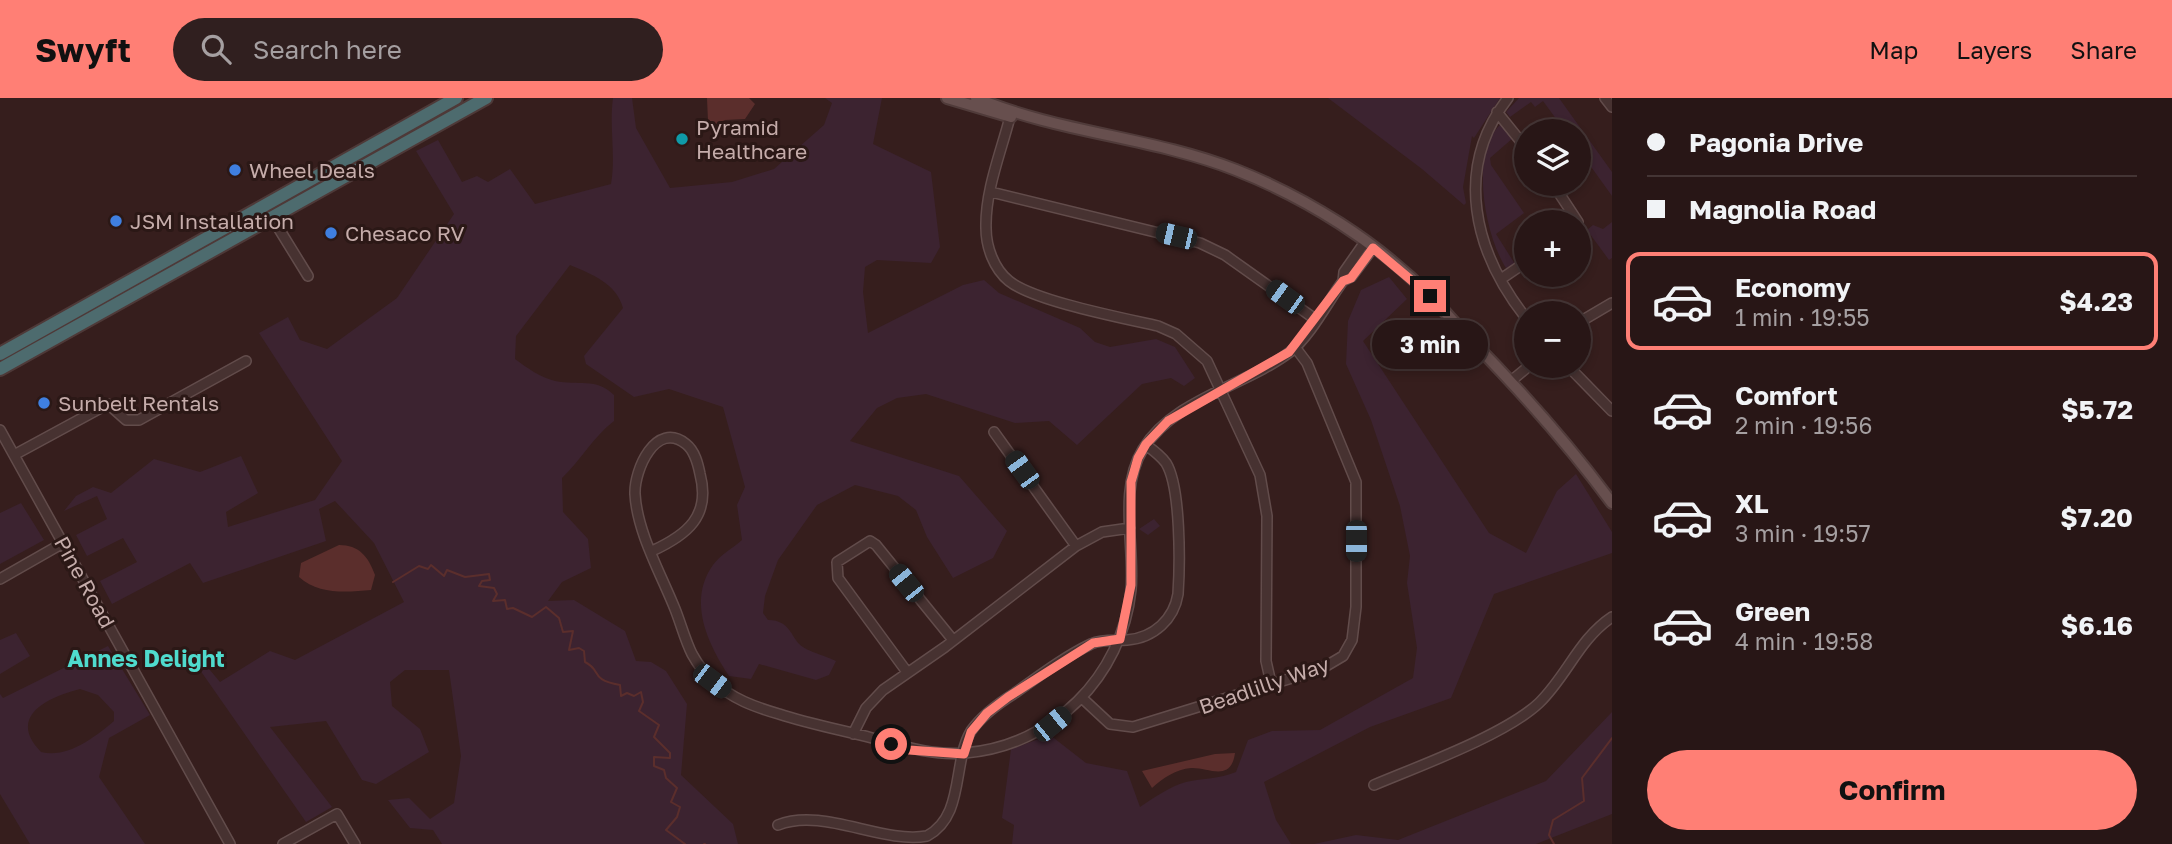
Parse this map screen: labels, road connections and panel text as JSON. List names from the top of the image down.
{
  "streets": {
    "street": ["Pine Road", "Beadlilly Way"]
  },
  "districts": ["Annes Delight"],
  "places": [
    "Pyramid Healthcare",
    "Wheel Deals",
    "JSM Installation",
    "Chesaco RV",
    "Sunbelt Rentals"
  ],
  "page": {
    "header": "Swyft",
    "search": "Search here",
    "nav": ["Map", "Layers", "Share"],
    "banner": ["Pagonia Drive", "Magnolia Road"],
    "map_buttons": ["+", "−"],
    "list": [
      {
        "name": "Economy",
        "note": "1 min · 19:55",
        "value": "$4.23"
      },
      {
        "name": "Comfort",
        "note": "2 min · 19:56",
        "value": "$5.72"
      },
      {
        "name": "XL",
        "note": "3 min · 19:57",
        "value": "$7.20"
      },
      {
        "name": "Green",
        "note": "4 min · 19:58",
        "value": "$6.16"
      }
    ],
    "bubble": "3 min",
    "buttons": "Confirm"
  }
}
